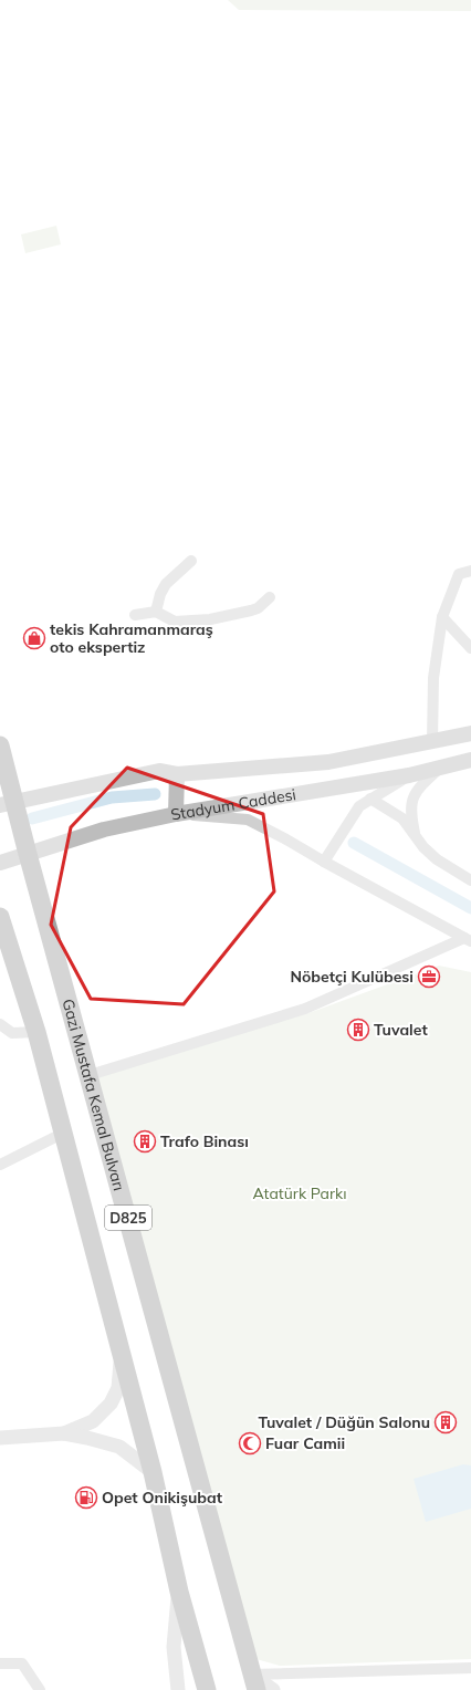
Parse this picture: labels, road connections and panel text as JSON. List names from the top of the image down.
{
  "streets": {
    "highway": ["Gazi Mustafa Kemal Bulvarı", "D825"],
    "main road": ["Stadyum Caddesi"]
  },
  "crossings": [
    ["Stadyum Caddesi", "Gazi Mustafa Kemal Bulvarı"]
  ],
  "parks": ["Atatürk Parkı"],
  "places": {
    "shop": ["tekis Kahramanmaraş oto ekspertiz"],
    "office": ["Nöbetçi Kulübesi"],
    "building": ["Tuvalet", "Trafo Binası", "Tuvalet / Düğün Salonu"],
    "mosque": ["Fuar Camii"],
    "fuel station": ["Opet Onikişubat"]
  }
}
